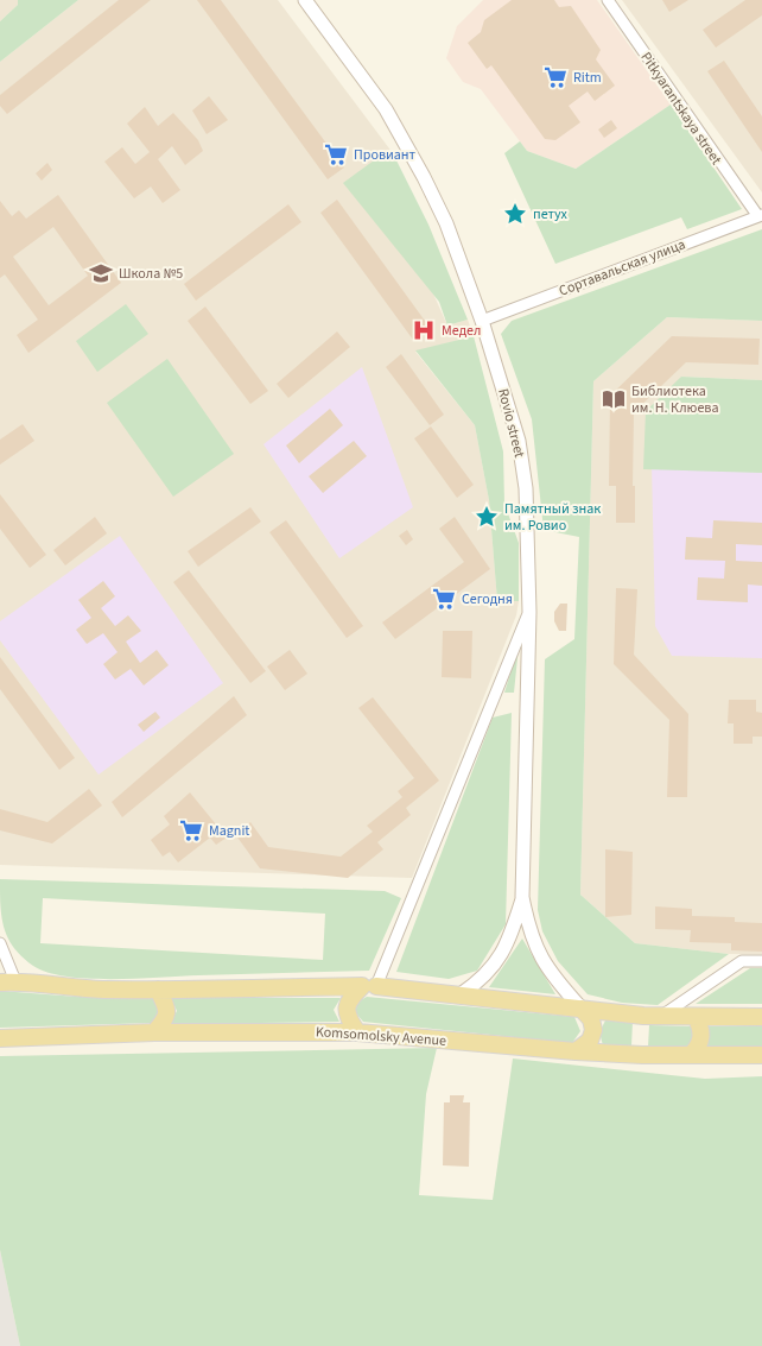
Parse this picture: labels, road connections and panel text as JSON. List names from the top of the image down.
{
  "streets": {
    "main road": ["Rovio street", "Komsomolsky Avenue"],
    "street": ["Pitkyarantskaya street", "Сортавальская улица"]
  },
  "crossings": [
    ["Pitkyarantskaya street", "Сортавальская улица"],
    ["Сортавальская улица", "Rovio street"]
  ],
  "places": {
    "supermarket": [
      "Ritm",
      "Провиант",
      "Сегодня",
      "Magnit"
    ],
    "place": ["петух", "Памятный знак им. Ровио"],
    "school or university": ["Школа №5"],
    "hospital": ["Медел"],
    "library": ["Библиотека им. Н. Клюева"]
  }
}
